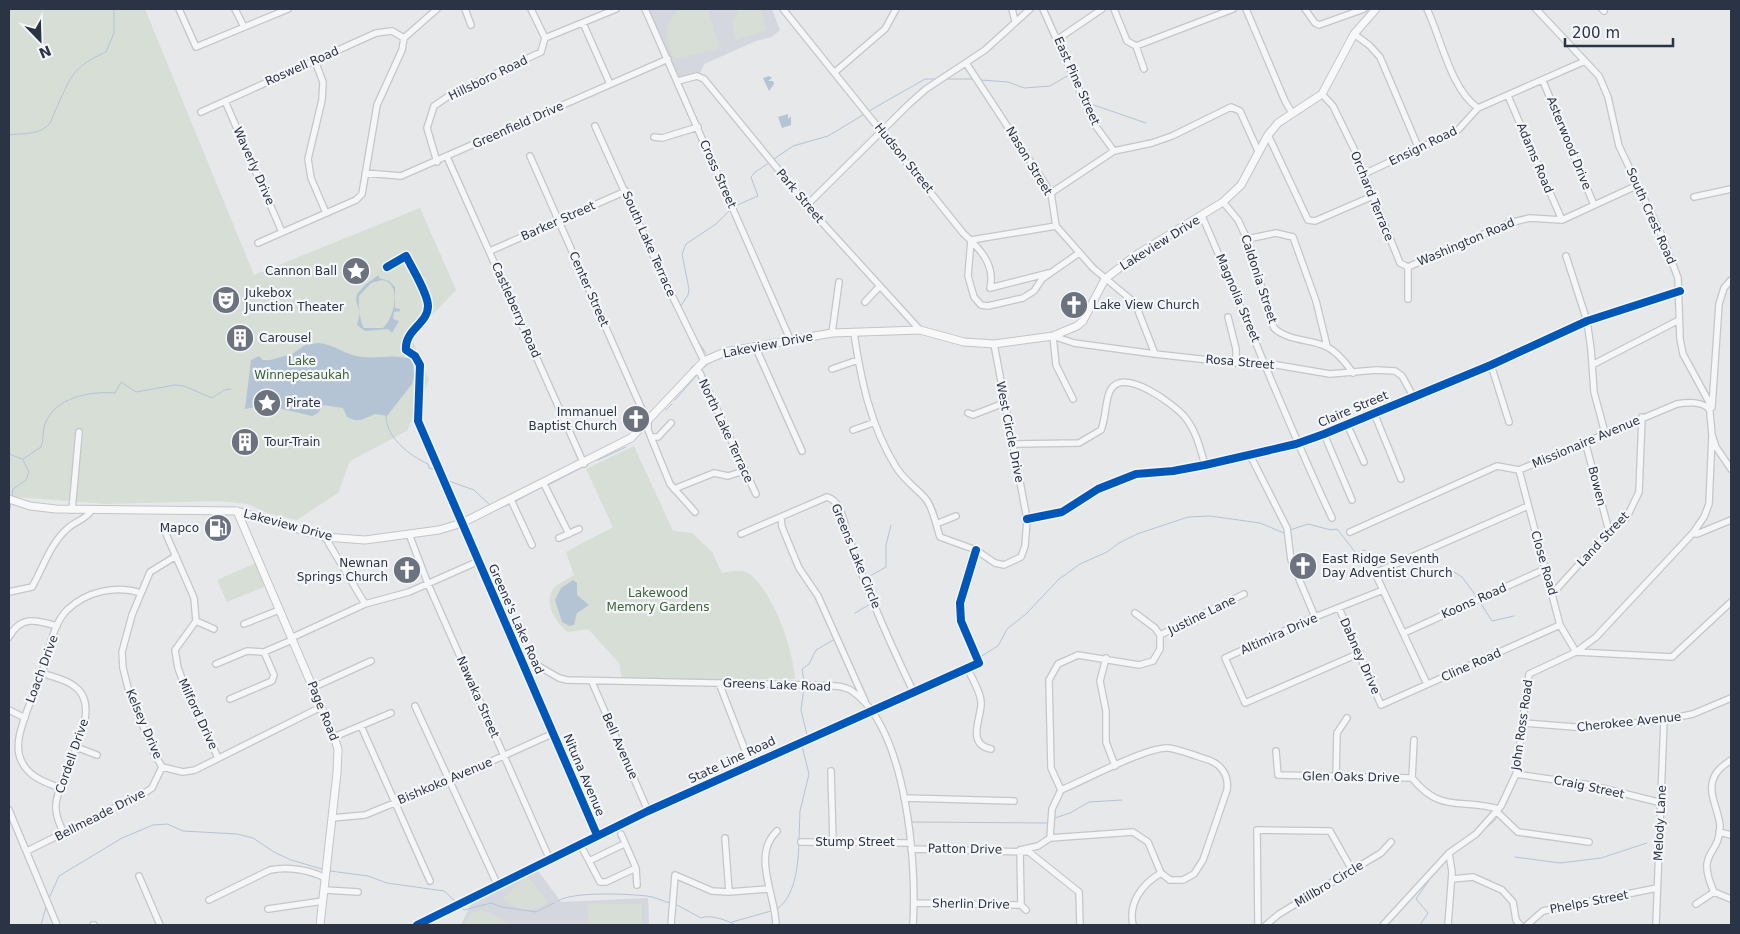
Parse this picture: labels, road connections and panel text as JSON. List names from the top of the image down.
{
  "streets": {
    "main road": ["Lakeview Drive", "Page Road"],
    "street": [
      "Roswell Road",
      "Hillsboro Road",
      "East Pine Street",
      "Greenfield Drive",
      "Asterwood Drive",
      "Ensign Road",
      "Hudson Street",
      "Adams Road",
      "Nason Street",
      "Waverly Drive",
      "Cross Street",
      "Park Street",
      "Orchard Terrace",
      "South Crest Road",
      "Barker Street",
      "Washington Road",
      "South Lake Terrace",
      "Caldonia Street",
      "Center Street",
      "Magnolia Street",
      "Castleberry Road",
      "Rosa Street",
      "Claire Street",
      "North Lake Terrace",
      "West Circle Drive",
      "Missionaire Avenue",
      "Bowen",
      "Land Street",
      "Greens Lake Circle",
      "Close Road",
      "Koons Road",
      "Justine Lane",
      "Greene's Lake Road",
      "Altimira Drive",
      "Dabney Drive",
      "Cline Road",
      "Loach Drive",
      "Greens Lake Road",
      "Nawaka Street",
      "Milford Drive",
      "Cherokee Avenue",
      "Kelsey Drive",
      "John Ross Road",
      "Bell Avenue",
      "Cordell Drive",
      "State Line Road",
      "Nituna Avenue",
      "Glen Oaks Drive",
      "Bishkoko Avenue",
      "Craig Street",
      "Bellmeade Drive",
      "Melody Lane",
      "Stump Street",
      "Patton Drive",
      "Millbro Circle",
      "Phelps Street",
      "Sherlin Drive"
    ]
  },
  "crossings": [
    ["Roswell Road", "Waverly Drive"],
    ["Hillsboro Road", "Greenfield Drive"],
    ["Greenfield Drive", "Cross Street"],
    ["Greenfield Drive", "Castleberry Road"],
    ["Asterwood Drive", "Ensign Road"],
    ["Asterwood Drive", "Washington Road"],
    ["Ensign Road", "Adams Road"],
    ["Ensign Road", "Orchard Terrace"],
    ["Ensign Road", "South Crest Road"],
    ["Adams Road", "Washington Road"],
    ["Cross Street", "Park Street"],
    ["Cross Street", "Lakeview Drive"],
    ["Park Street", "Lakeview Drive"],
    ["Orchard Terrace", "Washington Road"],
    ["Orchard Terrace", "Lakeview Drive"],
    ["South Crest Road", "Washington Road"],
    ["South Crest Road", "Claire Street"],
    ["South Crest Road", "Missionaire Avenue"],
    ["South Crest Road", "John Ross Road"],
    ["Barker Street", "South Lake Terrace"],
    ["Barker Street", "Center Street"],
    ["Barker Street", "Castleberry Road"],
    ["Lakeview Drive", "South Lake Terrace"],
    ["Lakeview Drive", "Caldonia Street"],
    ["Lakeview Drive", "Center Street"],
    ["Lakeview Drive", "Magnolia Street"],
    ["Lakeview Drive", "Castleberry Road"],
    ["Lakeview Drive", "Rosa Street"],
    ["Lakeview Drive", "North Lake Terrace"],
    ["Lakeview Drive", "West Circle Drive"],
    ["Lakeview Drive", "Greene's Lake Road"],
    ["Lakeview Drive", "Nawaka Street"],
    ["Lakeview Drive", "Page Road"],
    ["Caldonia Street", "Rosa Street"],
    ["Magnolia Street", "Rosa Street"],
    ["Magnolia Street", "Claire Street"],
    ["Rosa Street", "Claire Street"],
    ["Claire Street", "West Circle Drive"],
    ["West Circle Drive", "State Line Road"],
    ["Missionaire Avenue", "Bowen"],
    ["Missionaire Avenue", "Land Street"],
    ["Missionaire Avenue", "Close Road"],
    ["Bowen", "Land Street"],
    ["Land Street", "Close Road"],
    ["Greens Lake Circle", "State Line Road"],
    ["Close Road", "Koons Road"],
    ["Close Road", "Cline Road"],
    ["Close Road", "John Ross Road"],
    ["Greene's Lake Road", "Greens Lake Road"],
    ["Greene's Lake Road", "Nituna Avenue"],
    ["Altimira Drive", "Dabney Drive"],
    ["Dabney Drive", "Cline Road"],
    ["Loach Drive", "Kelsey Drive"],
    ["Loach Drive", "Cordell Drive"],
    ["Greens Lake Road", "Bell Avenue"],
    ["Greens Lake Road", "State Line Road"],
    ["Greens Lake Road", "Stump Street"],
    ["Greens Lake Road", "Patton Drive"],
    ["Greens Lake Road", "Sherlin Drive"],
    ["Nawaka Street", "State Line Road"],
    ["Nawaka Street", "Bishkoko Avenue"],
    ["Page Road", "Kelsey Drive"],
    ["Page Road", "Bishkoko Avenue"],
    ["Milford Drive", "Kelsey Drive"],
    ["Cherokee Avenue", "John Ross Road"],
    ["Cherokee Avenue", "Melody Lane"],
    ["Kelsey Drive", "Bellmeade Drive"],
    ["John Ross Road", "Glen Oaks Drive"],
    ["John Ross Road", "Craig Street"],
    ["Bell Avenue", "State Line Road"],
    ["Cordell Drive", "Bellmeade Drive"],
    ["State Line Road", "Nituna Avenue"],
    ["Nituna Avenue", "Bishkoko Avenue"],
    ["Craig Street", "Melody Lane"],
    ["Melody Lane", "Phelps Street"],
    ["Stump Street", "Patton Drive"]
  ],
  "parks": ["Lake Winnepesaukah", "Lakewood Memory Gardens"],
  "places": {
    "place": ["Cannon Ball", "Pirate"],
    "theatre": ["Jukebox Junction Theater"],
    "church": [
      "Lake View Church",
      "Immanuel Baptist Church",
      "East Ridge Seventh Day Adventist Church",
      "Newnan Springs Church"
    ],
    "building": ["Carousel", "Tour-Train"],
    "fuel station": ["Mapco"]
  },
  "scale_bar": "200 m",
  "north": "bottom right"
}
